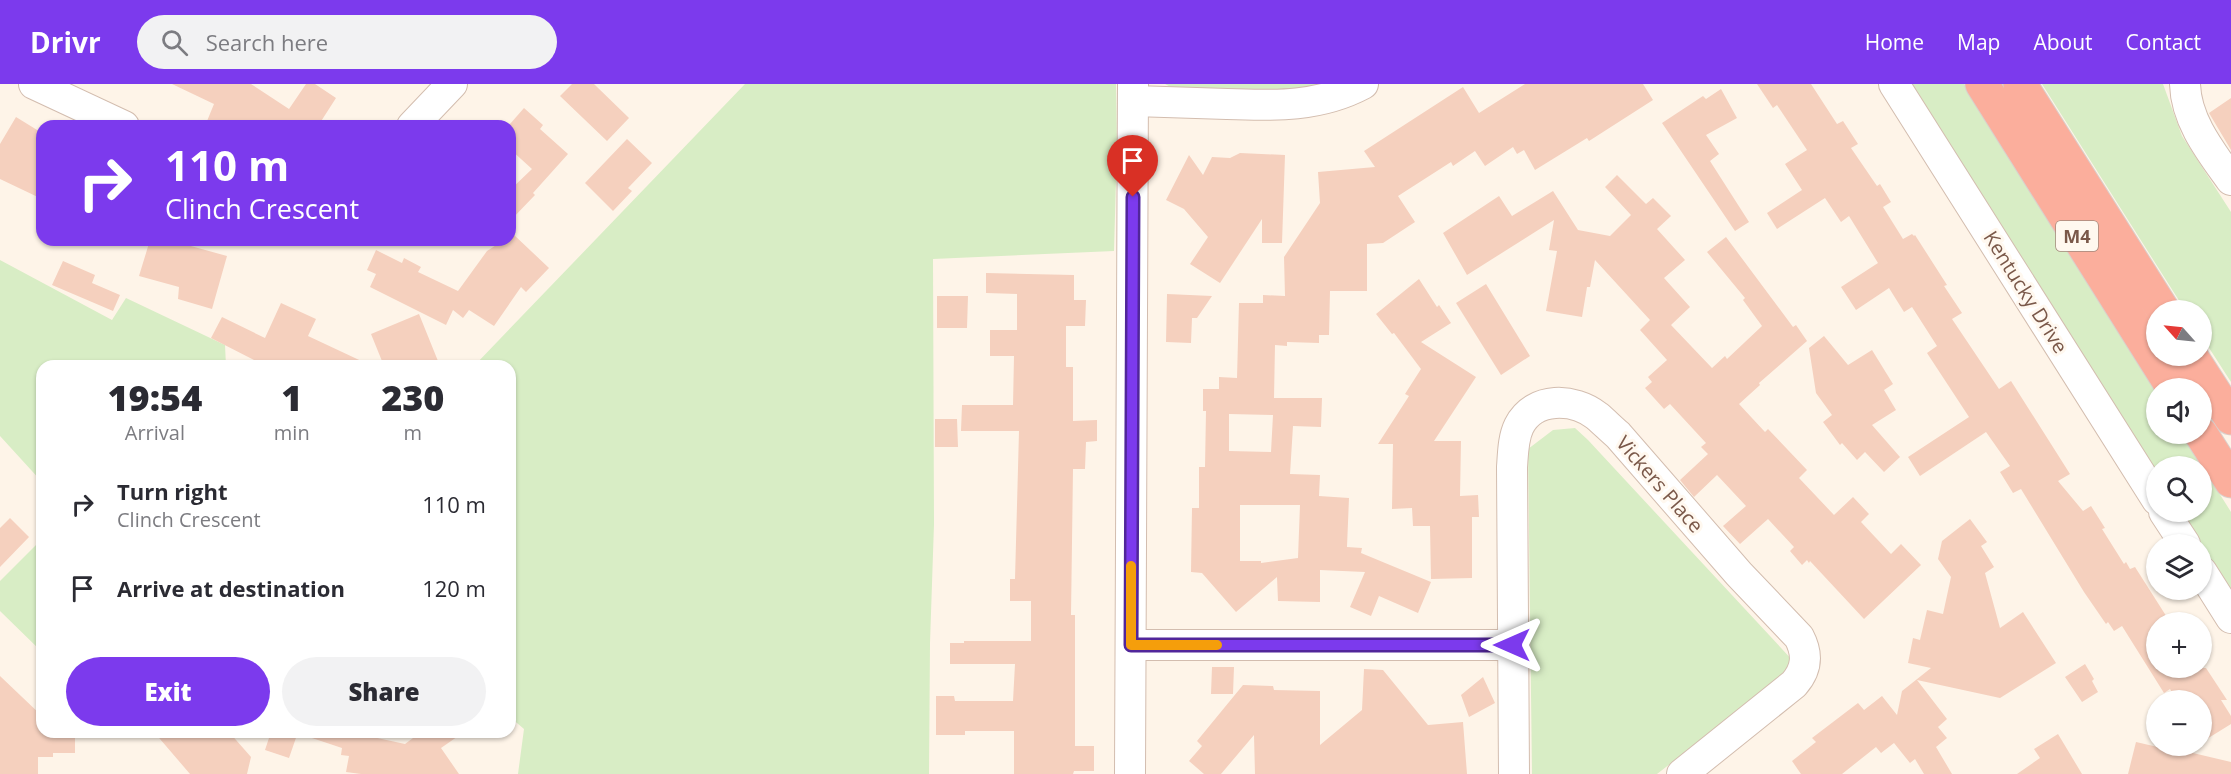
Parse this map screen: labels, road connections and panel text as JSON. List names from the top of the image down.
{
  "streets": {
    "highway": ["M4"],
    "street": ["Kentucky Drive", "Vickers Place"]
  },
  "north": "top left",
  "page": {
    "header": "Drivr",
    "search": "Search here",
    "nav": [
      "Home",
      "Map",
      "About",
      "Contact"
    ],
    "turn": ["110 m", "Clinch Crescent"],
    "map_buttons": ["+", "−"],
    "eta": [
      "19:54",
      "Arrival",
      "1",
      "min",
      "230",
      "m"
    ],
    "list": [
      {
        "name": "Turn right",
        "note": "Clinch Crescent",
        "value": "110 m"
      },
      {
        "name": "Arrive at destination",
        "value": "120 m"
      }
    ],
    "buttons": ["Exit", "Share"]
  }
}
